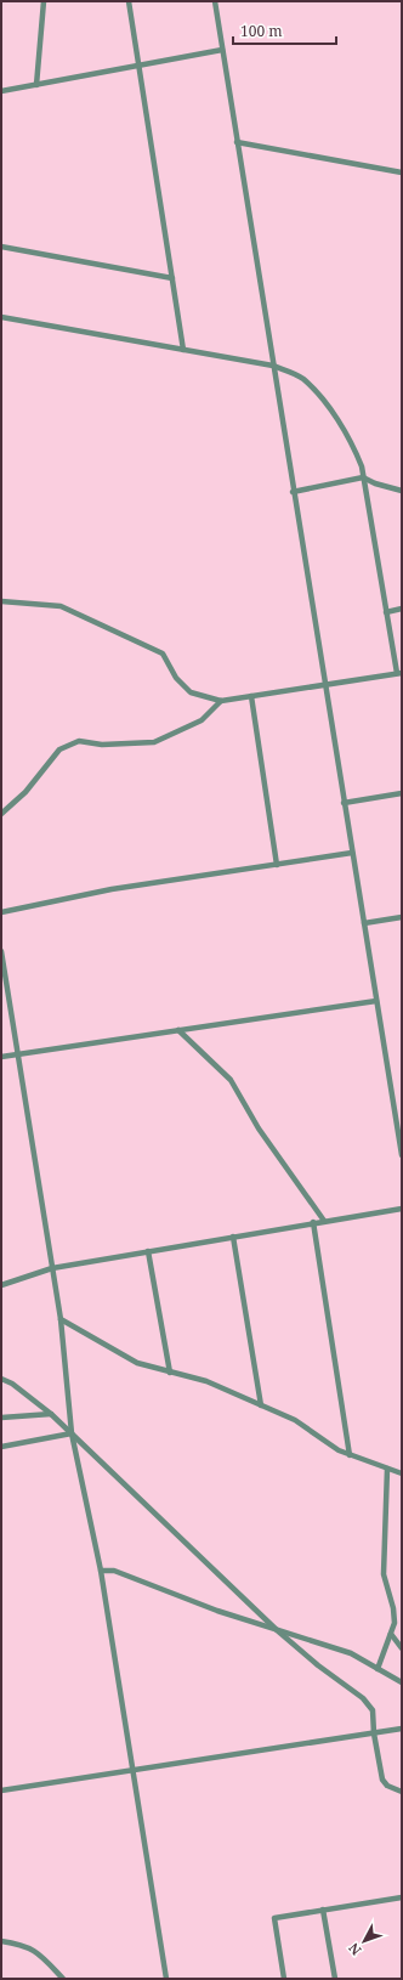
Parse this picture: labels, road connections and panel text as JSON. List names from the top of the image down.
{
  "scale_bar": "100 m",
  "north": "bottom left"
}
